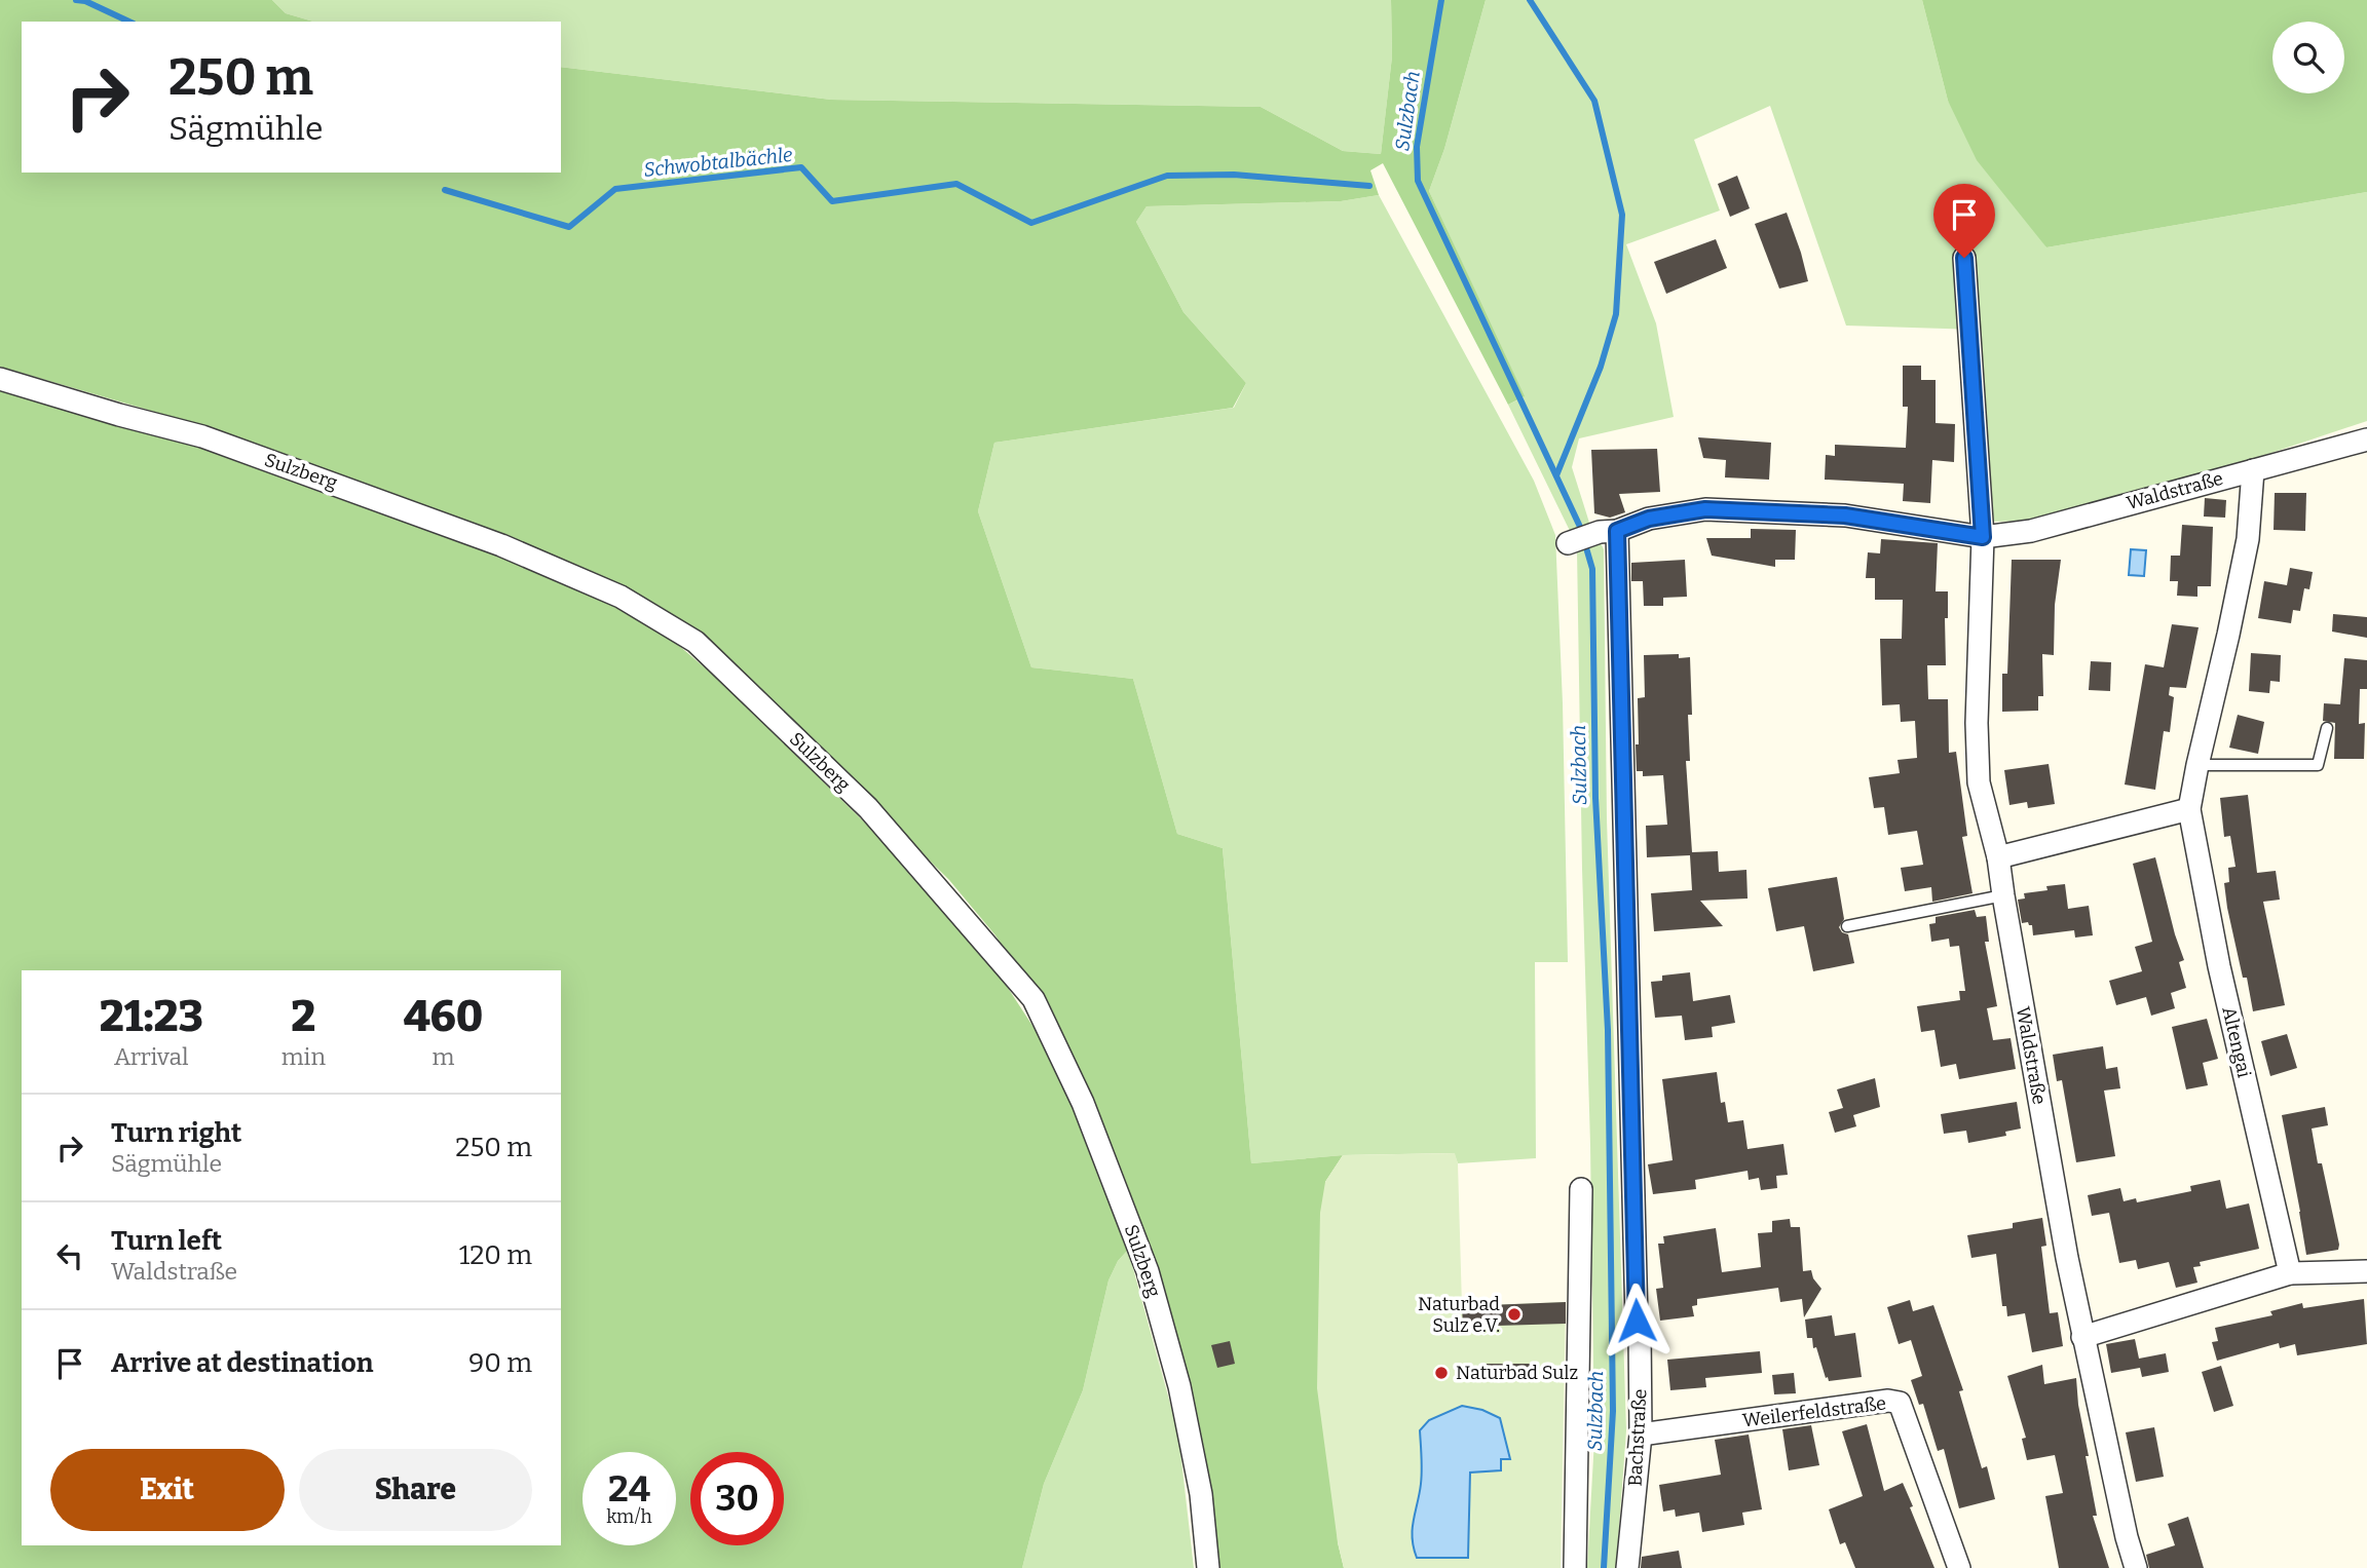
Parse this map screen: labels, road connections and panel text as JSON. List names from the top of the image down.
{
  "streets": {
    "street": [
      "Sulzberg",
      "Waldstraße",
      "Altengai",
      "Weilerfeldstraße",
      "Bachstraße"
    ]
  },
  "crossings": [
    ["Waldstraße", "Altengai"],
    ["Weilerfeldstraße", "Bachstraße"]
  ],
  "water": ["Sulzbach", "Schwobtalbächle"],
  "places": ["Naturbad Sulz e.V.", "Naturbad Sulz"],
  "page": {
    "turn": ["250 m", "Sägmühle"],
    "eta": [
      "21:23",
      "Arrival",
      "2",
      "min",
      "460",
      "m"
    ],
    "list": [
      {
        "name": "Turn right",
        "note": "Sägmühle",
        "value": "250 m"
      },
      {
        "name": "Turn left",
        "note": "Waldstraße",
        "value": "120 m"
      },
      {
        "name": "Arrive at destination",
        "value": "90 m"
      }
    ],
    "buttons": ["Exit", "Share"],
    "speed": "24 km/h",
    "limit": "30"
  }
}
